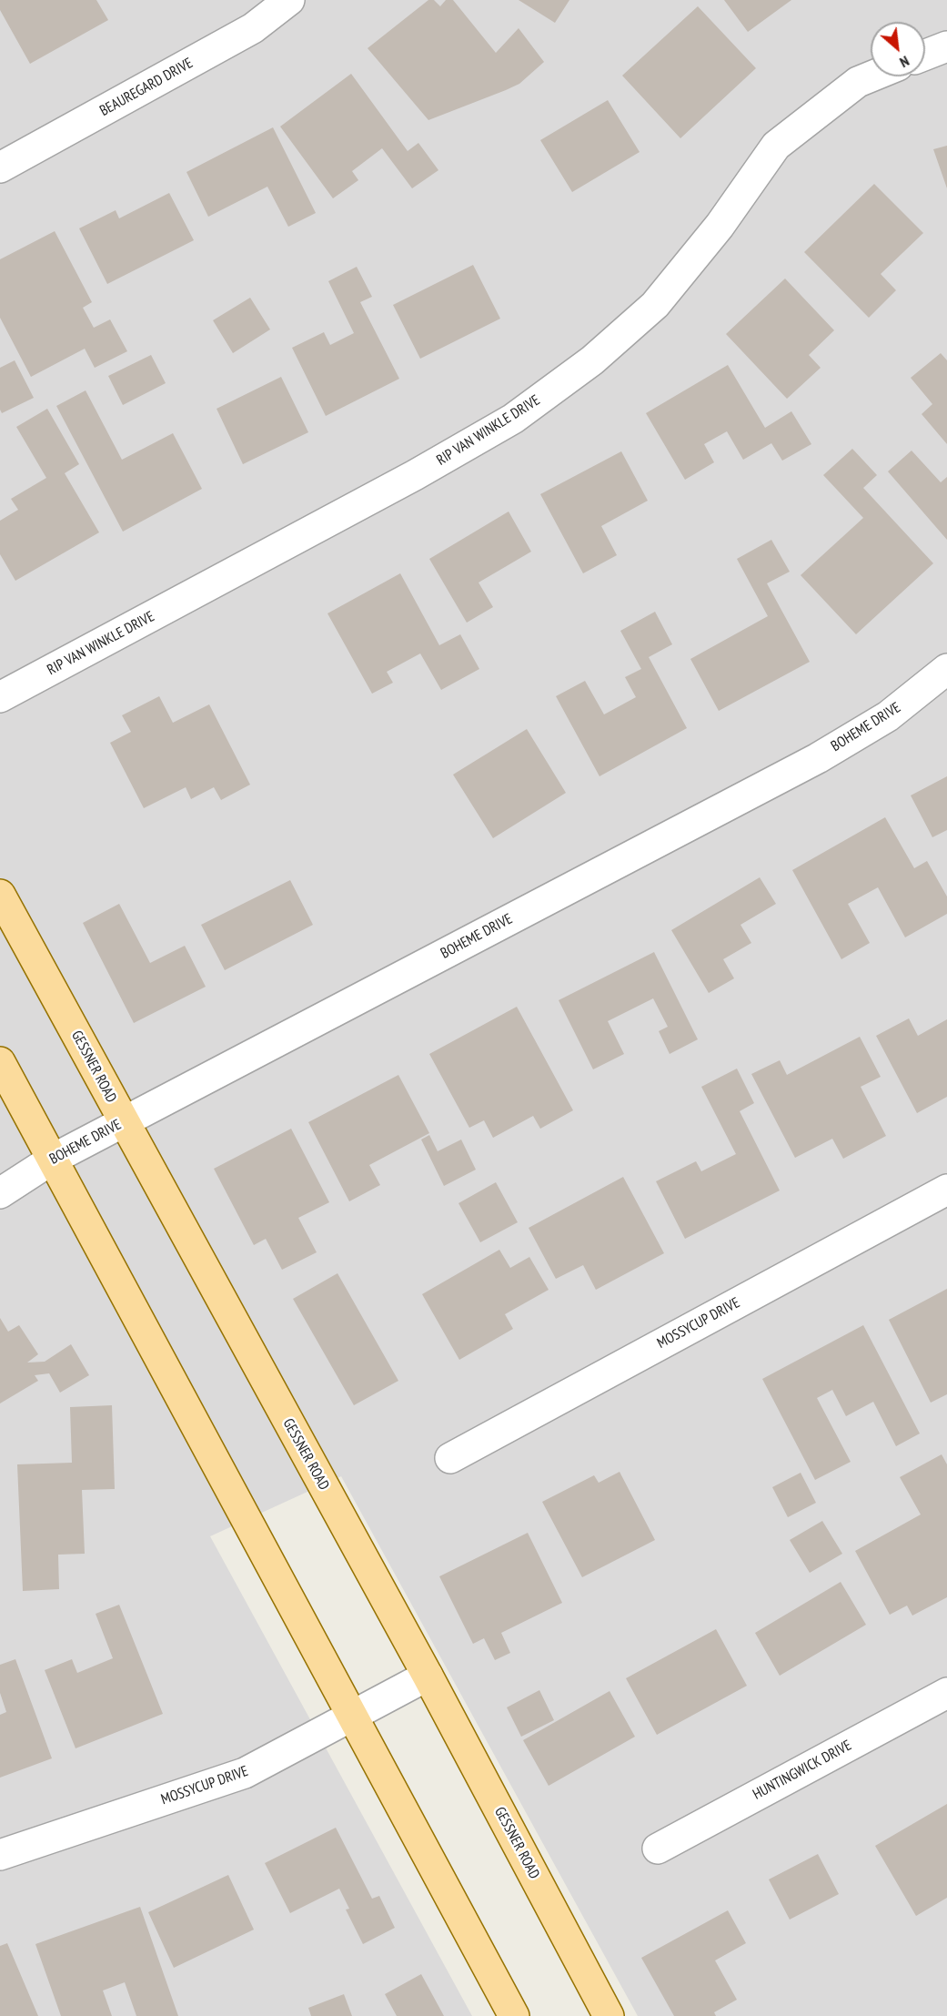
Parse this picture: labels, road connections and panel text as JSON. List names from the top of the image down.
{
  "streets": {
    "main road": ["GESSNER ROAD"],
    "street": [
      "BEAUREGARD DRIVE",
      "RIP VAN WINKLE DRIVE",
      "BOHEME DRIVE",
      "MOSSYCUP DRIVE",
      "HUNTINGWICK DRIVE"
    ]
  },
  "crossings": [
    ["BOHEME DRIVE", "GESSNER ROAD"],
    ["GESSNER ROAD", "MOSSYCUP DRIVE"]
  ],
  "north": "bottom right"
}
